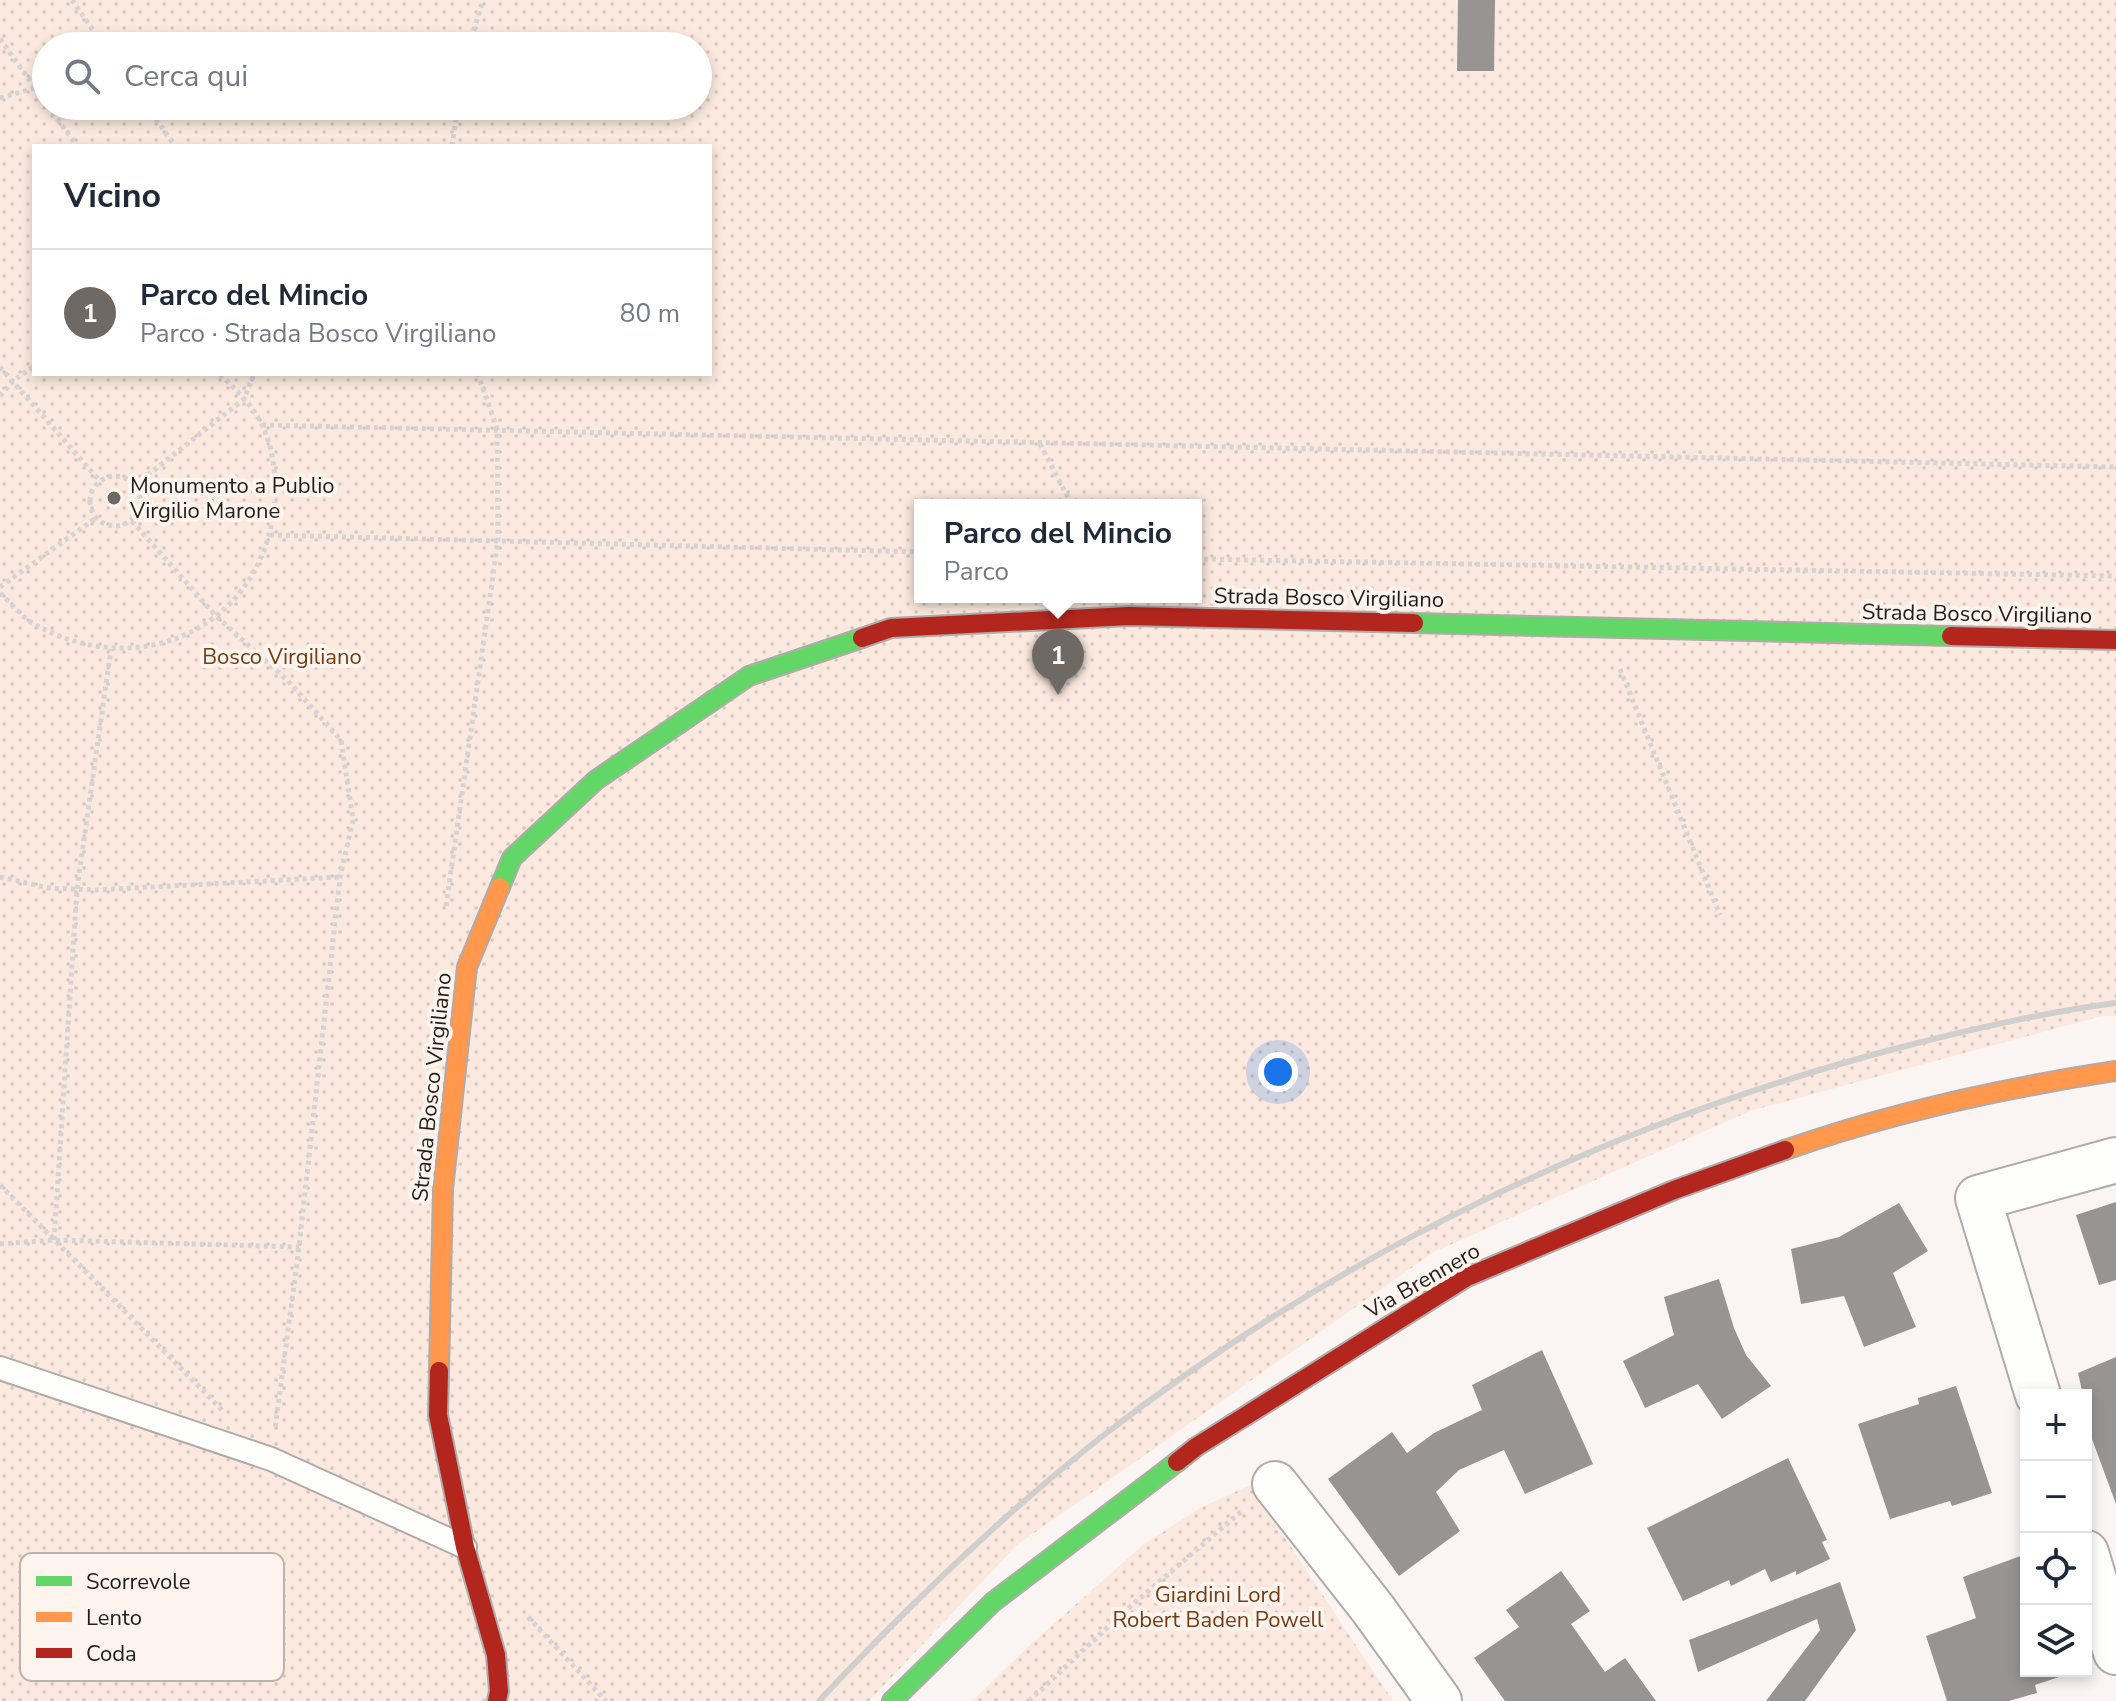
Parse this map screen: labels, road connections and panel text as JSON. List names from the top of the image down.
{
  "streets": {
    "street": ["Strada Bosco Virgiliano", "Via Brennero"]
  },
  "parks": ["Bosco Virgiliano", "Giardini Lord Robert Baden Powell"],
  "places": ["Monumento a Publio Virgilio Marone"],
  "legend": ["Scorrevole", "Lento", "Coda"],
  "page": {
    "search": "Cerca qui",
    "heading": "Vicino",
    "list": [
      {
        "mark": "1",
        "name": "Parco del Mincio",
        "note": "Parco · Strada Bosco Virgiliano",
        "value": "80 m"
      }
    ],
    "popup": ["Parco del Mincio", "Parco"],
    "pins": "1",
    "map_buttons": ["+", "−"]
  }
}
